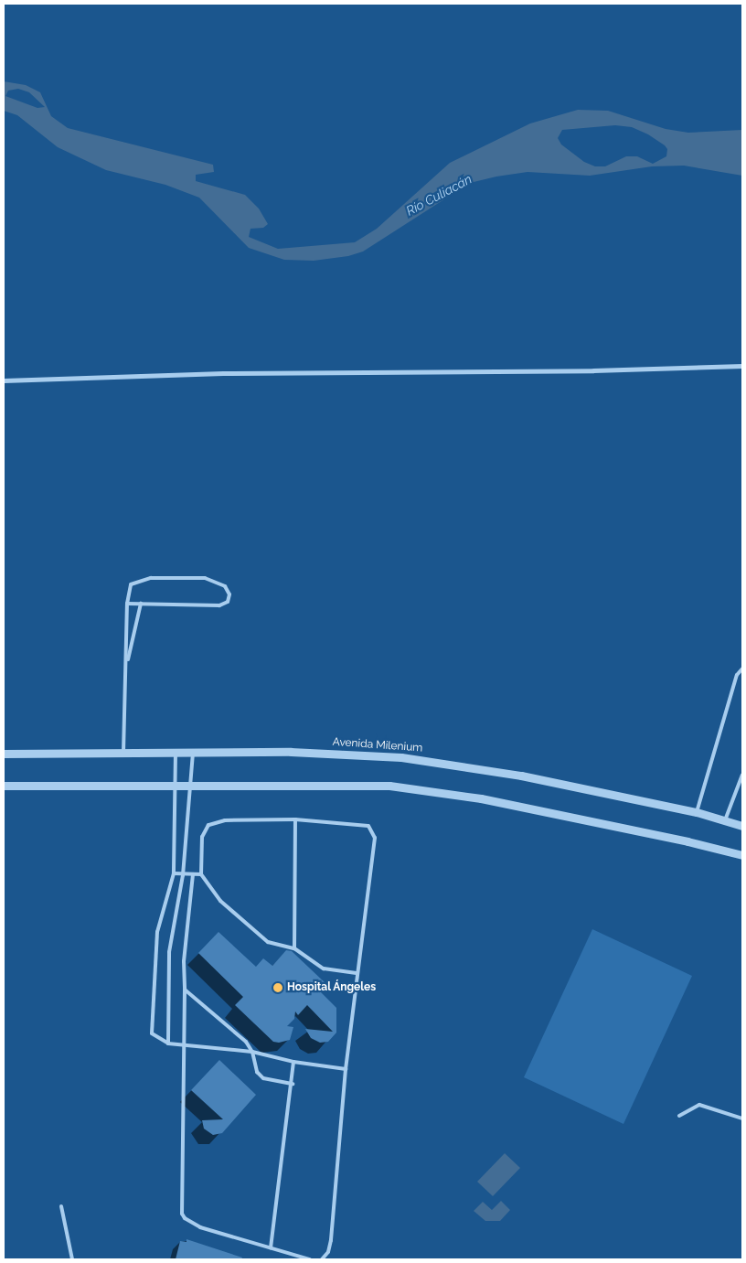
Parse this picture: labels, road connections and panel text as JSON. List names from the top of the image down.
{
  "streets": {
    "street": ["Avenida Milenium"]
  },
  "water": ["Río Culiacán"],
  "places": ["Hospital Ángeles"]
}
